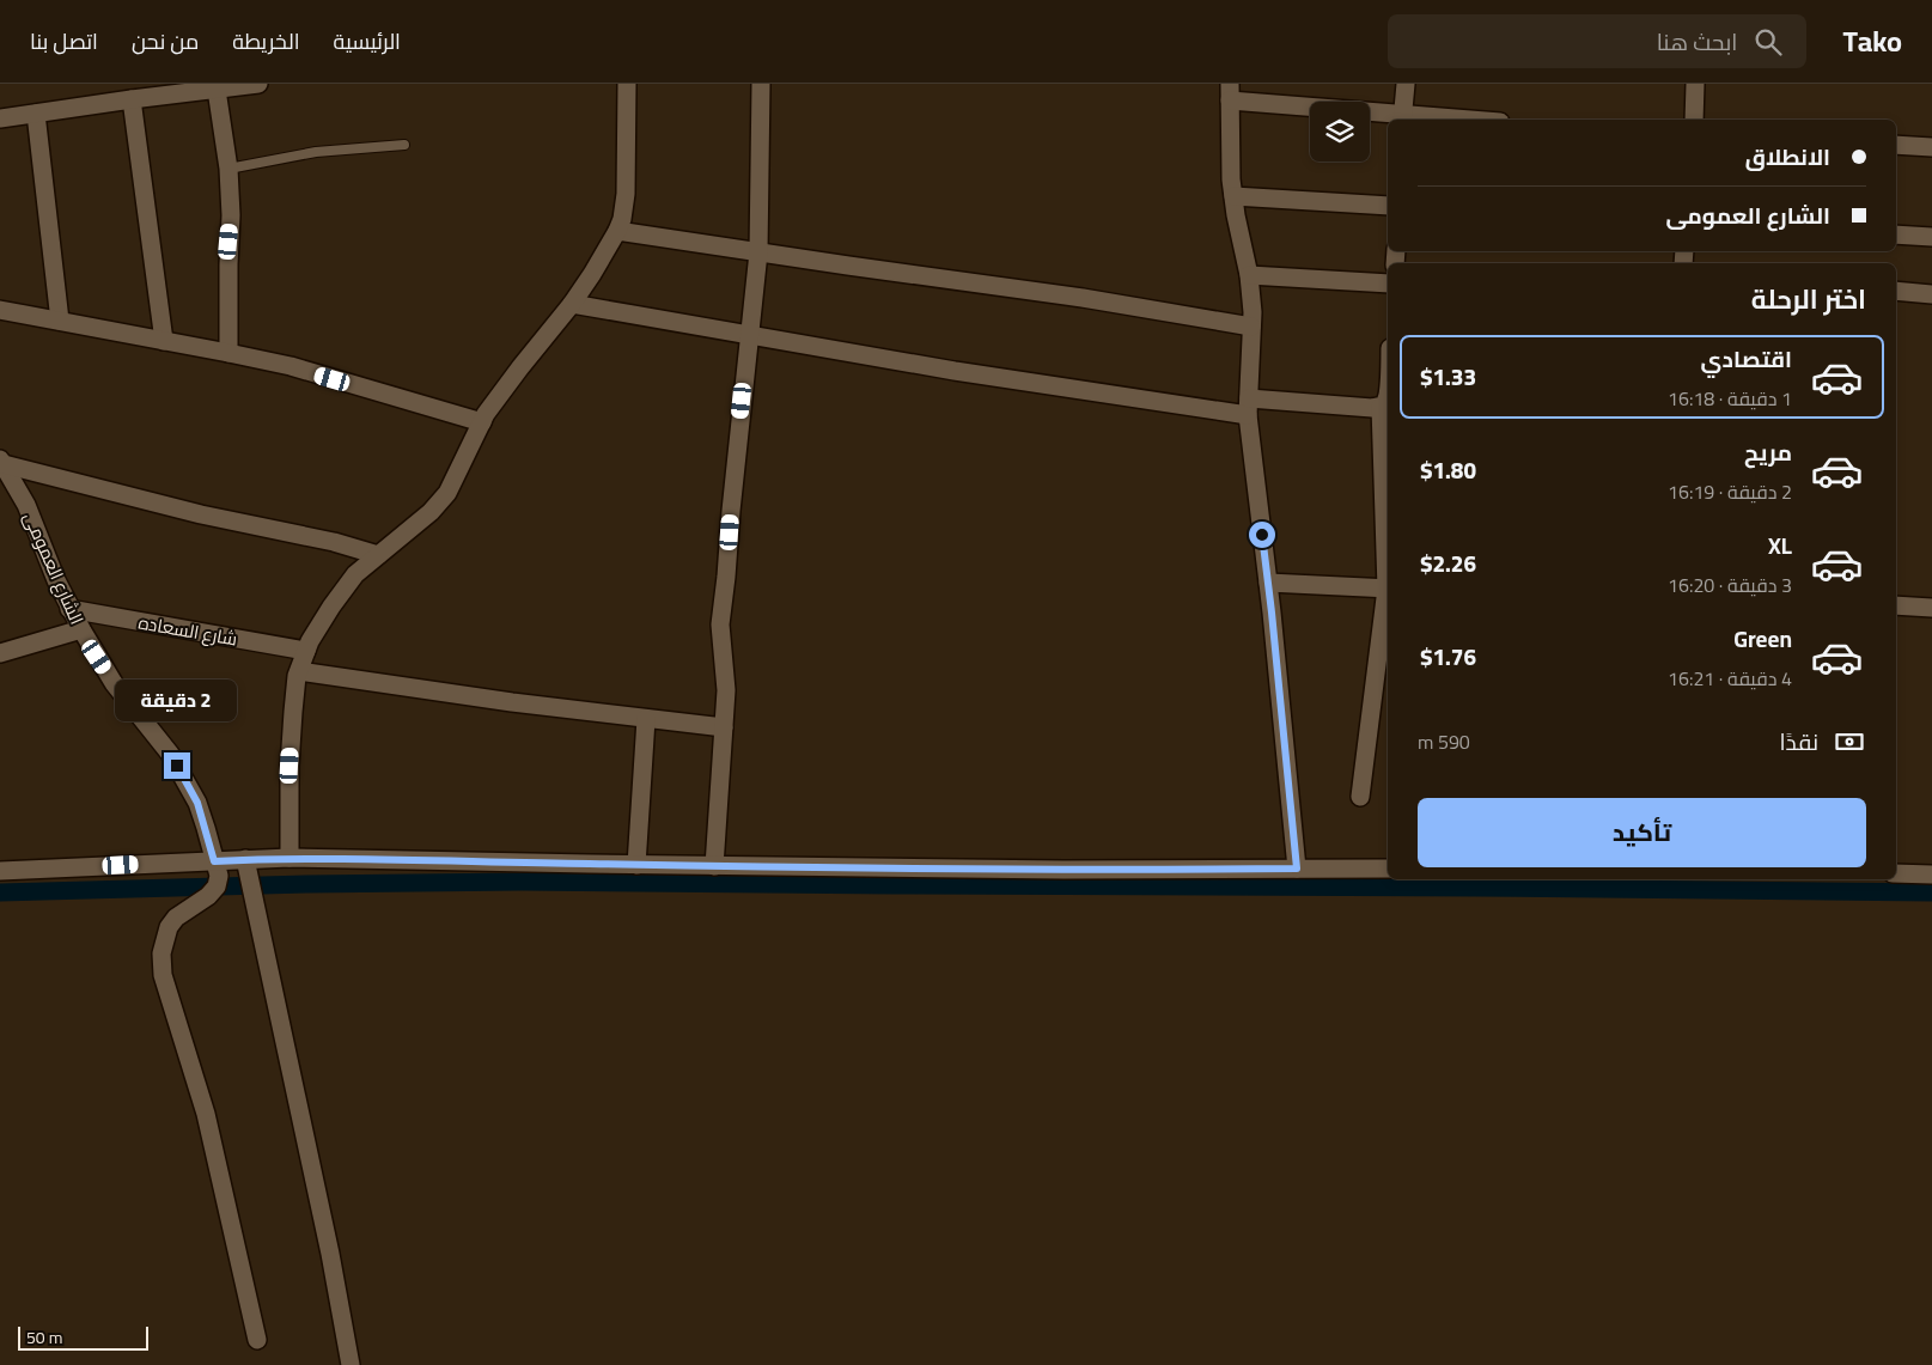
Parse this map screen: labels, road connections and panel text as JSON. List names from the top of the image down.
{
  "streets": {
    "street": ["الشارع العمومى", "شارع السعاده"]
  },
  "crossings": [
    ["الشارع العمومى", "شارع السعاده"]
  ],
  "scale_bar": "50 m",
  "page": {
    "header": "Tako",
    "search": "ابحث هنا",
    "nav": [
      "الرئيسية",
      "الخريطة",
      "من نحن",
      "اتصل بنا"
    ],
    "banner": ["الانطلاق", "الشارع العمومى"],
    "heading": "اختر الرحلة",
    "list": [
      {
        "name": "اقتصادي",
        "note": "1 دقيقة · 16:18",
        "value": "$1.33"
      },
      {
        "name": "مريح",
        "note": "2 دقيقة · 16:19",
        "value": "$1.80"
      },
      {
        "name": "XL",
        "note": "3 دقيقة · 16:20",
        "value": "$2.26"
      },
      {
        "name": "Green",
        "note": "4 دقيقة · 16:21",
        "value": "$1.76"
      }
    ],
    "bubble": "2 دقيقة",
    "pay": ["نقدًا", "590 m"],
    "buttons": "تأكيد",
    "scale": "50 m"
  }
}
